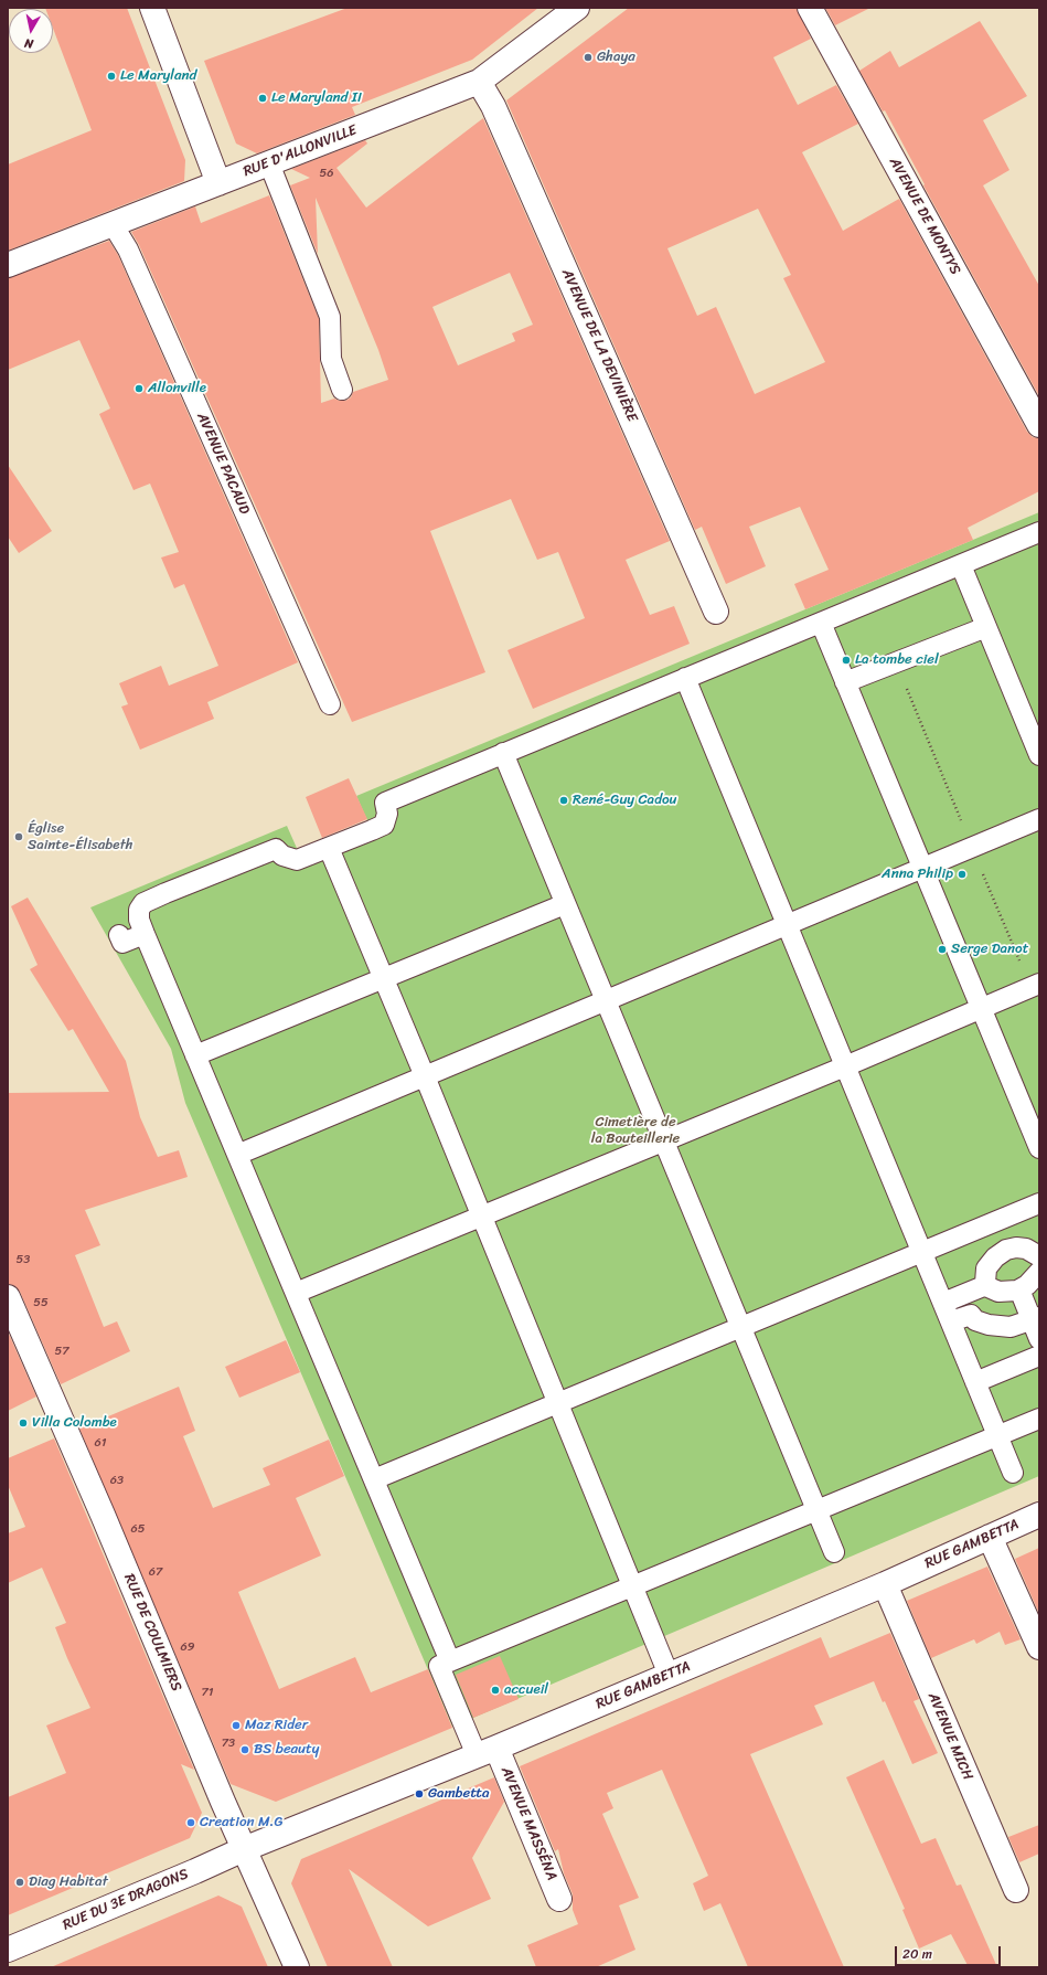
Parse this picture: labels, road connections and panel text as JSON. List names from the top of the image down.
{
  "streets": {
    "street": [
      "RUE D'ALLONVILLE",
      "AVENUE DE MONTYS",
      "AVENUE DE LA DEVINIÈRE",
      "RUE GAMBETTA",
      "RUE DE COULMIERS",
      "AVENUE MICH",
      "AVENUE MASSÉNA",
      "RUE DU 3E DRAGONS"
    ],
    "lane": ["AVENUE PACAUD"]
  },
  "crossings": [
    ["RUE D'ALLONVILLE", "AVENUE DE LA DEVINIÈRE"],
    ["RUE D'ALLONVILLE", "AVENUE PACAUD"],
    ["RUE GAMBETTA", "RUE DE COULMIERS"],
    ["RUE GAMBETTA", "AVENUE MICH"],
    ["RUE GAMBETTA", "AVENUE MASSÉNA"],
    ["RUE GAMBETTA", "RUE DU 3E DRAGONS"],
    ["RUE DE COULMIERS", "RUE DU 3E DRAGONS"]
  ],
  "parks": ["Cimetière de la Bouteillerie"],
  "places": [
    "Ghaya",
    "Le Maryland",
    "Le Maryland II",
    "Allonville",
    "La tombe ciel",
    "René-Guy Cadou",
    "Église Sainte-Élisabeth",
    "Anna Philip",
    "Serge Danot",
    "Villa Colombe",
    "accueil",
    "Maz Rider",
    "BS beauty",
    "Gambetta",
    "Creation M.G",
    "Diag Habitat"
  ],
  "house_numbers": [
    "56",
    "53",
    "55",
    "57",
    "61",
    "63",
    "65",
    "67",
    "69",
    "71",
    "73"
  ],
  "scale_bar": "20 m",
  "north": "bottom"
}
